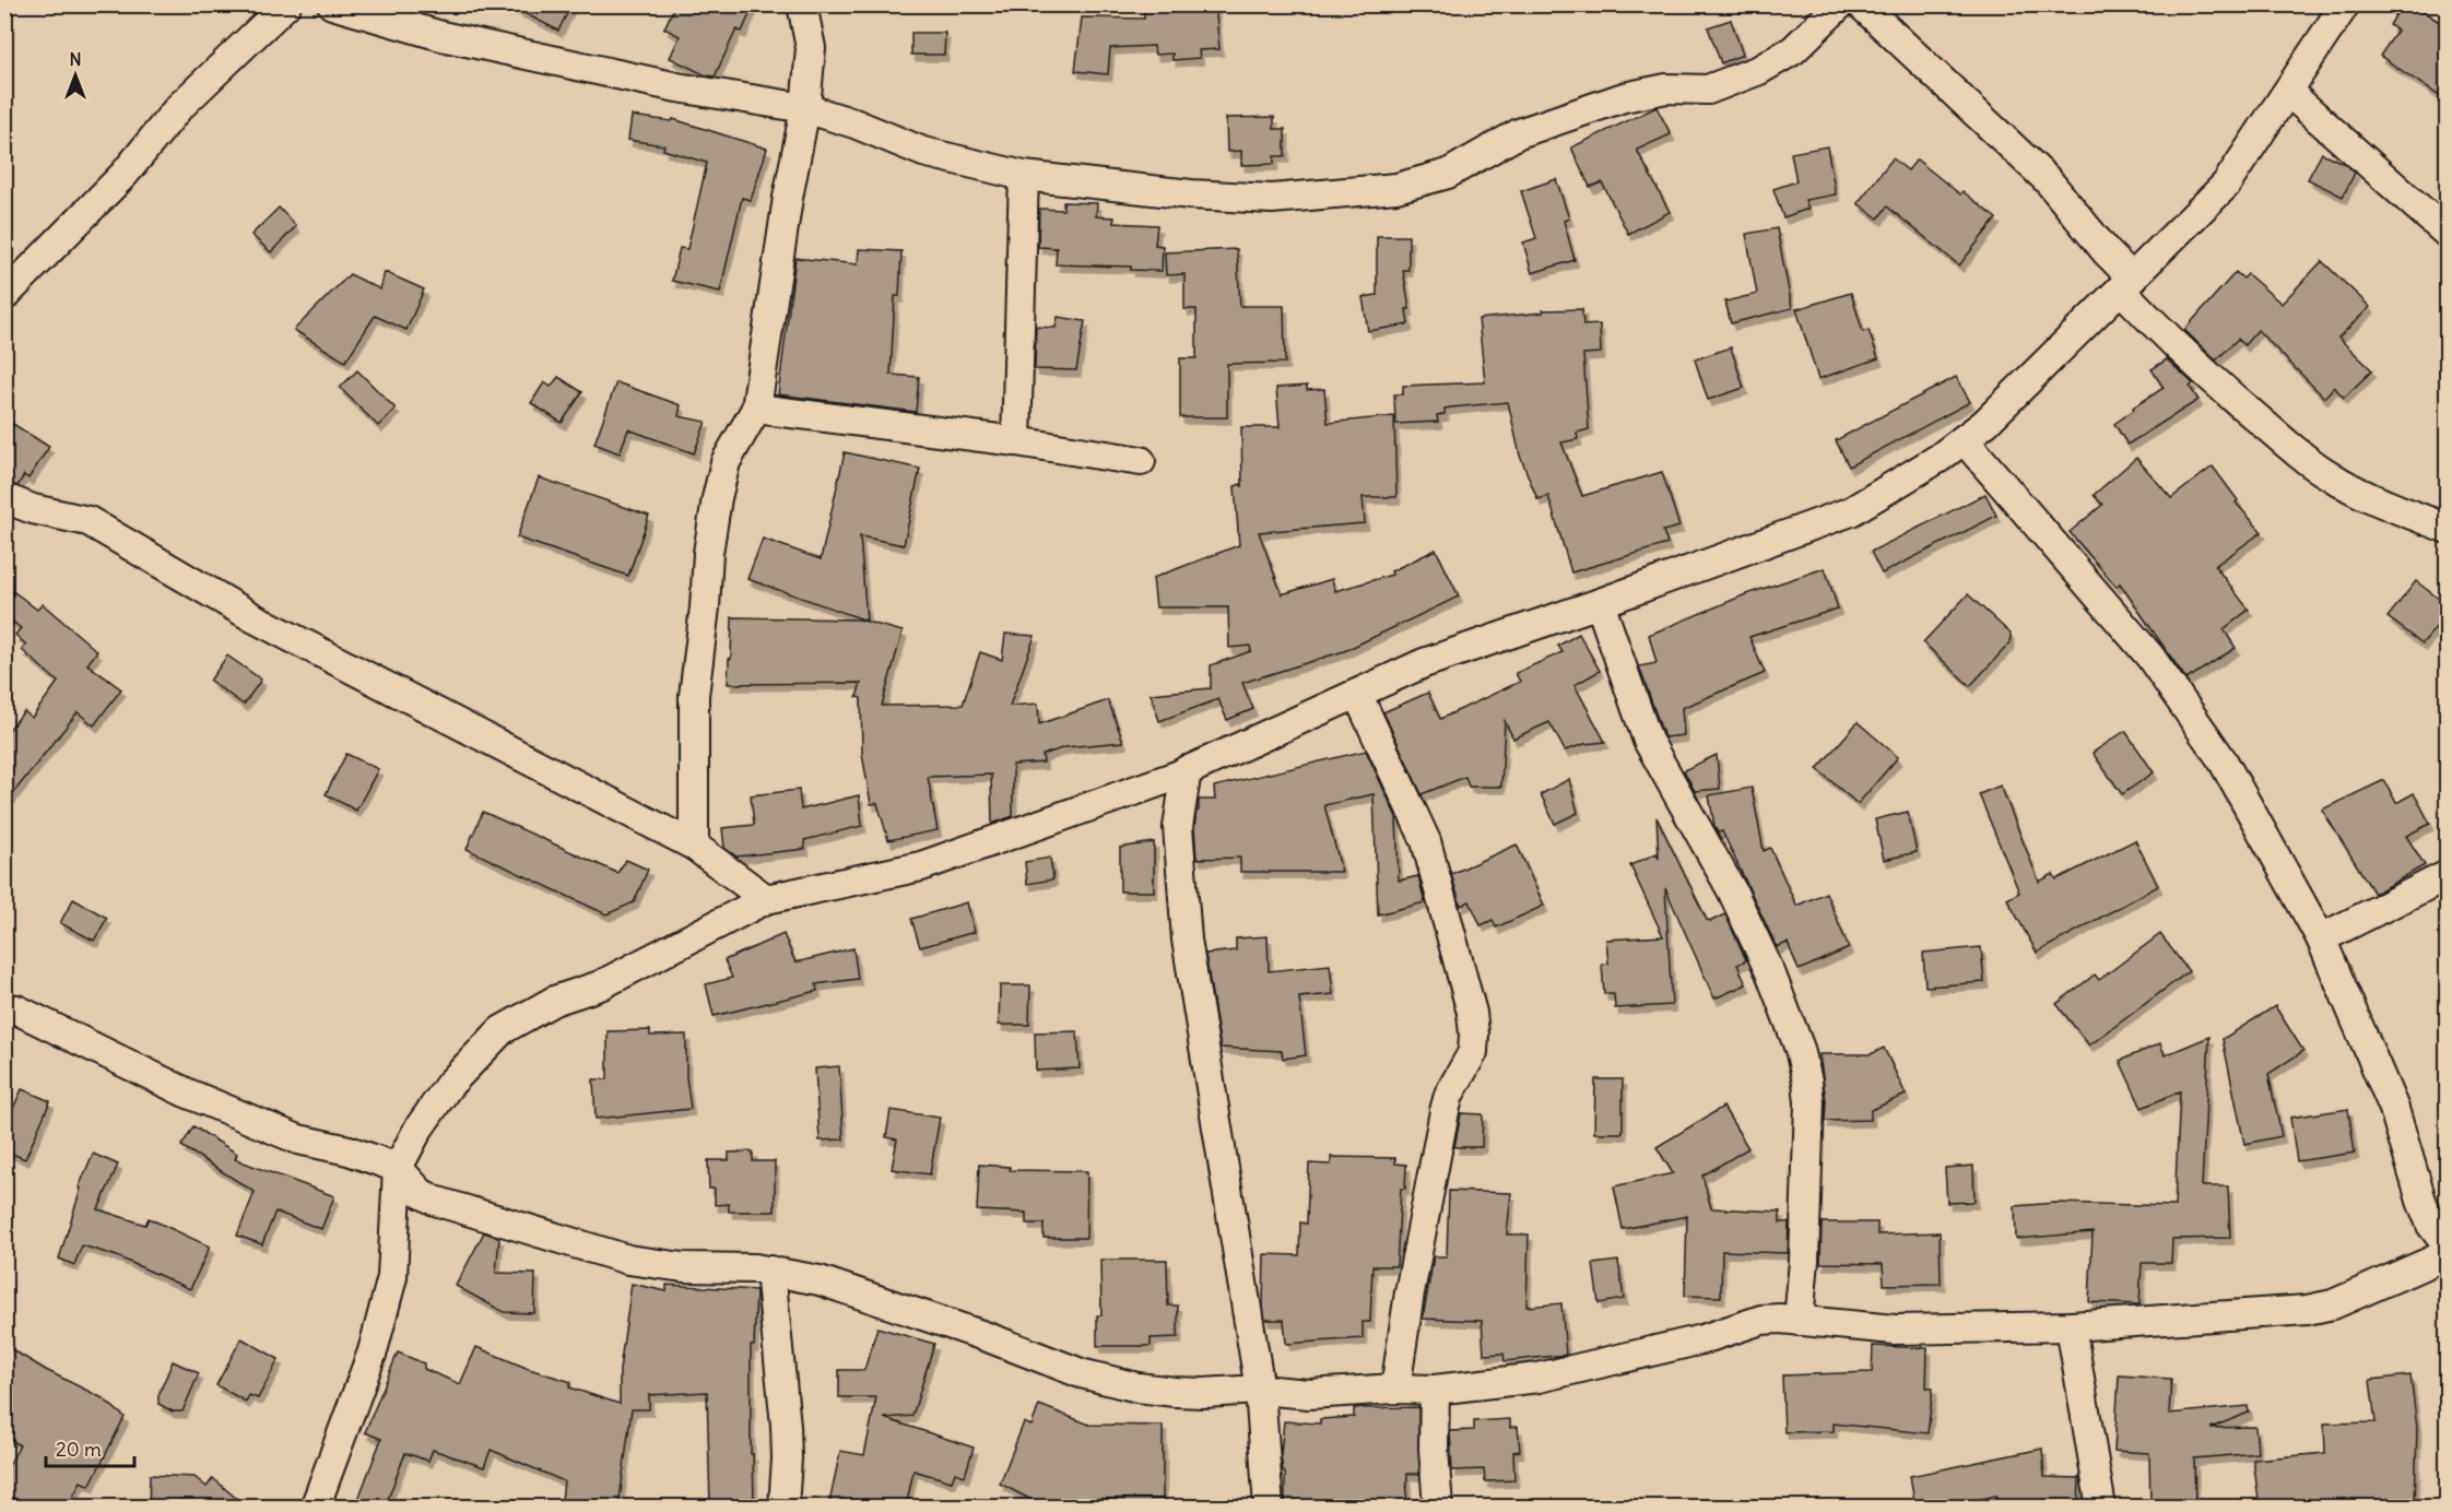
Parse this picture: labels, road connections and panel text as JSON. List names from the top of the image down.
{
  "scale_bar": "20 m",
  "north": "top"
}
